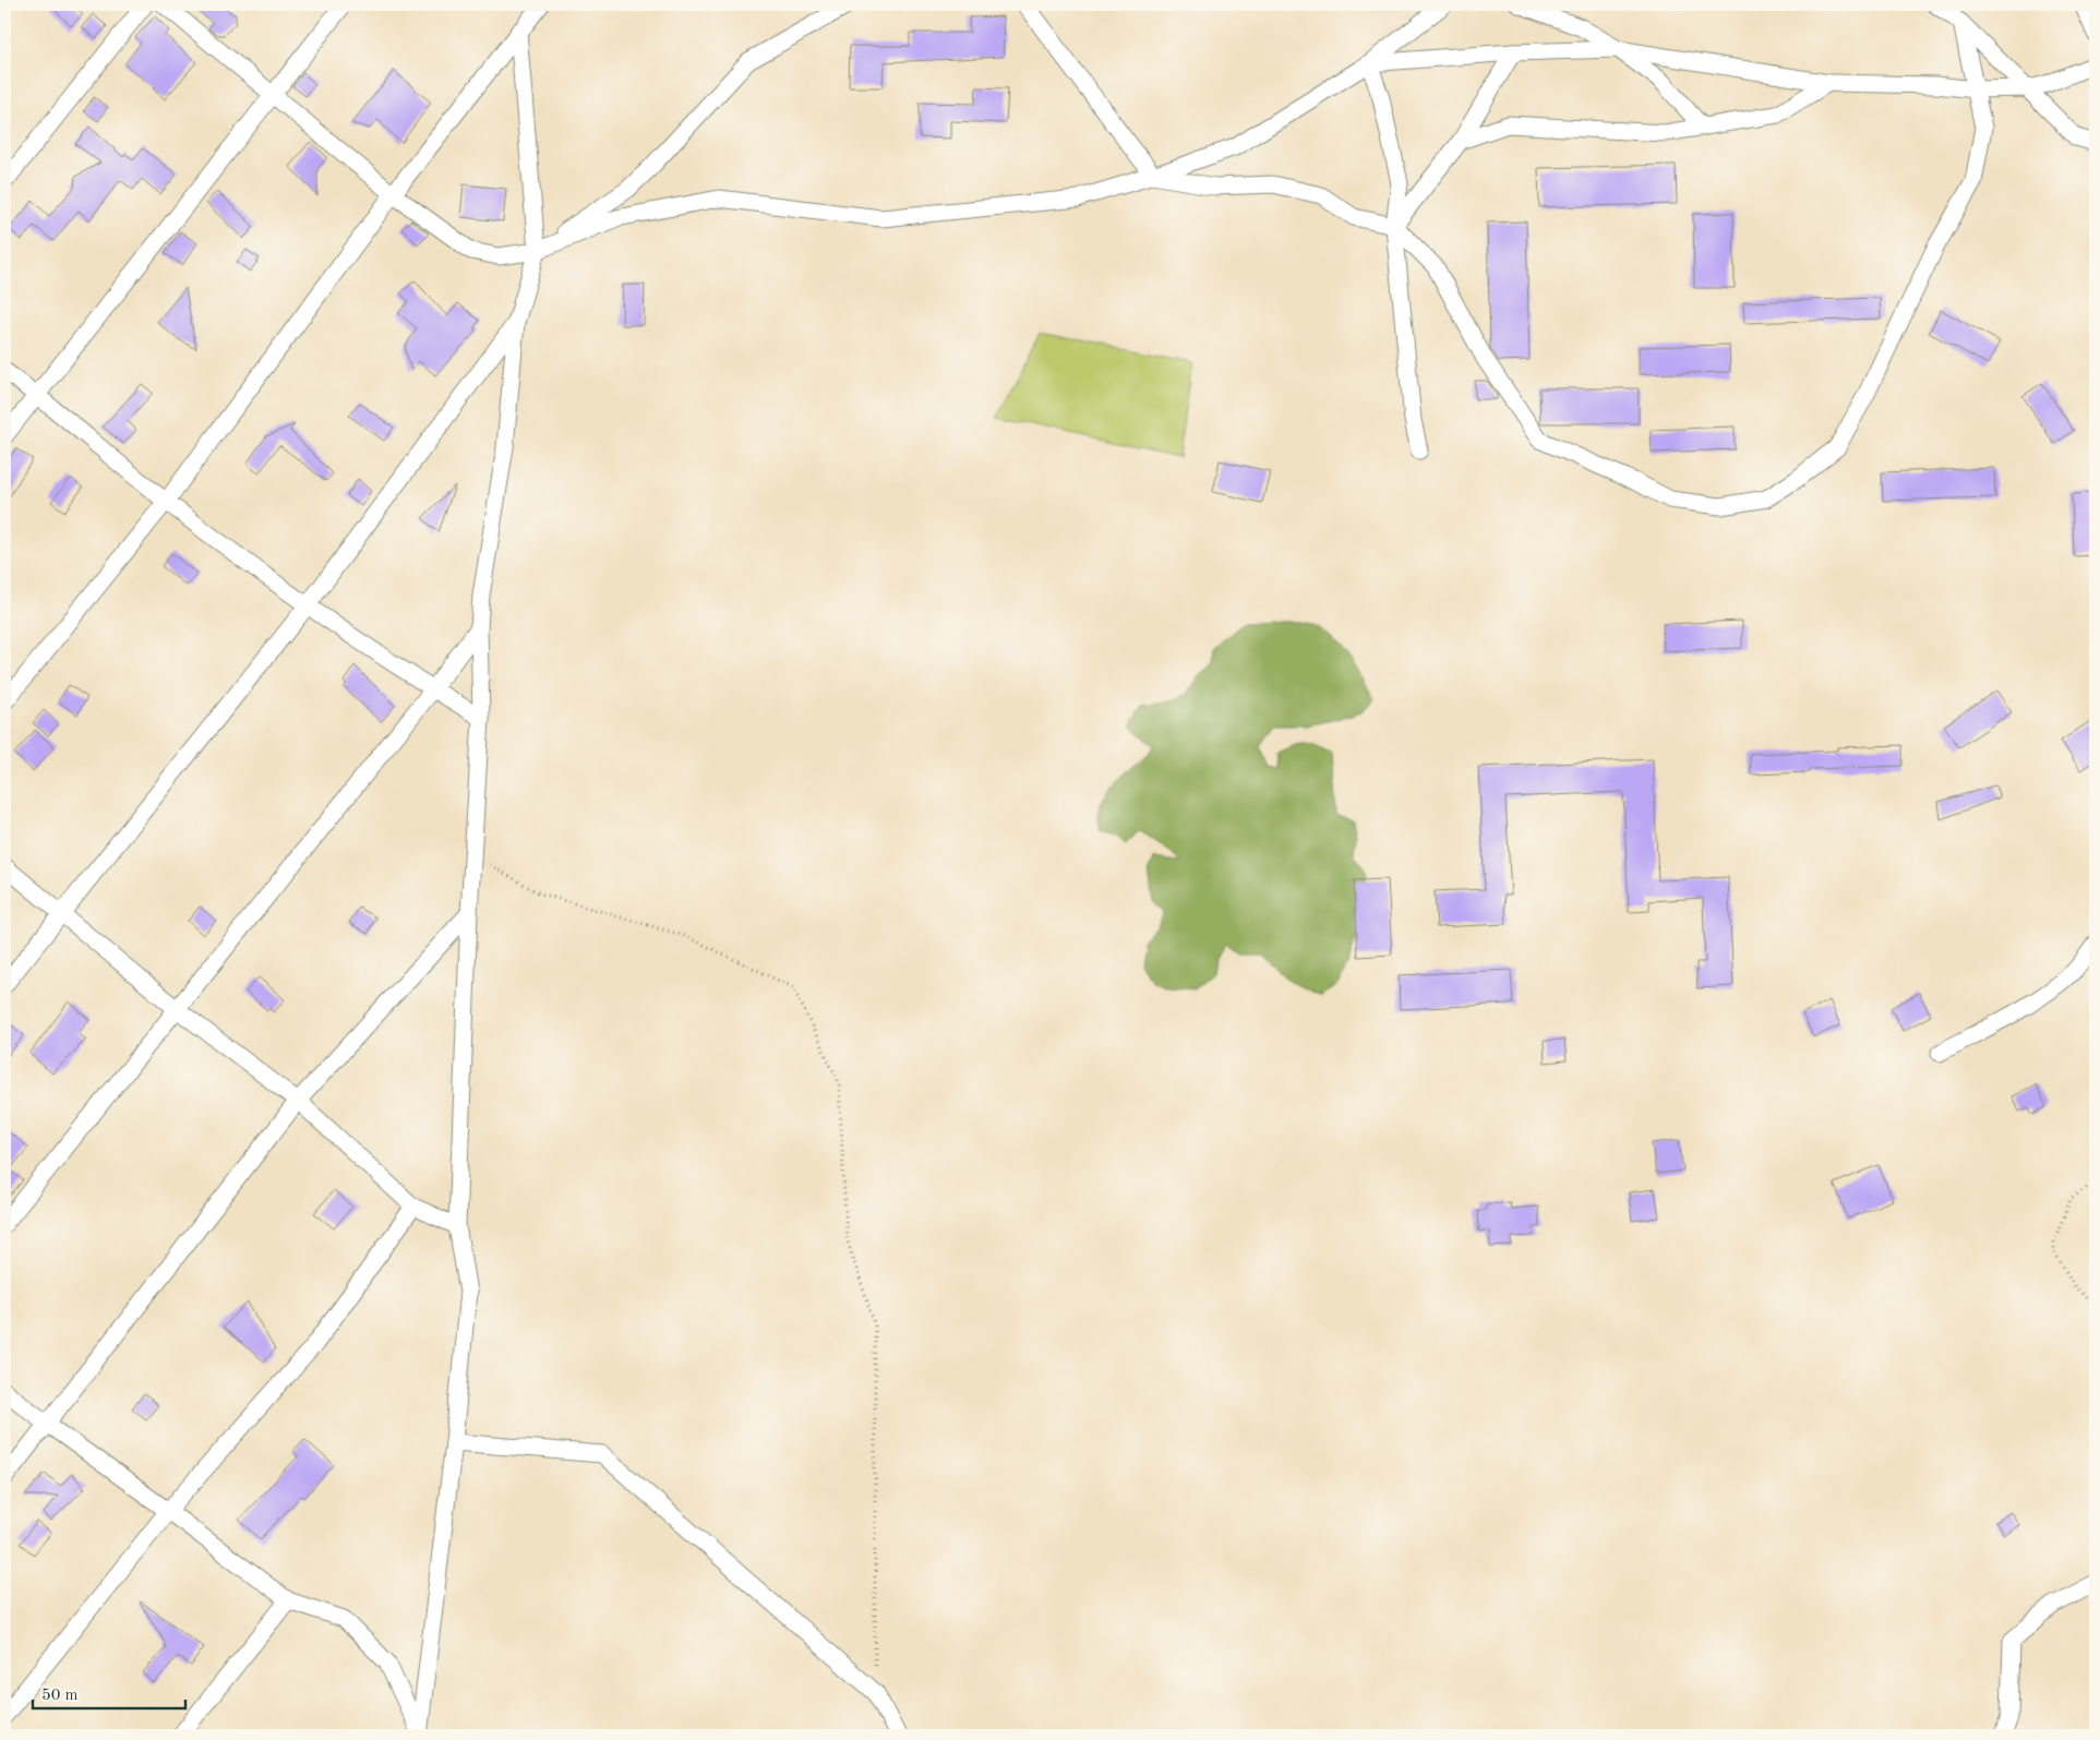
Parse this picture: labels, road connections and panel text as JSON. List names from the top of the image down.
{
  "scale_bar": "50 m"
}
